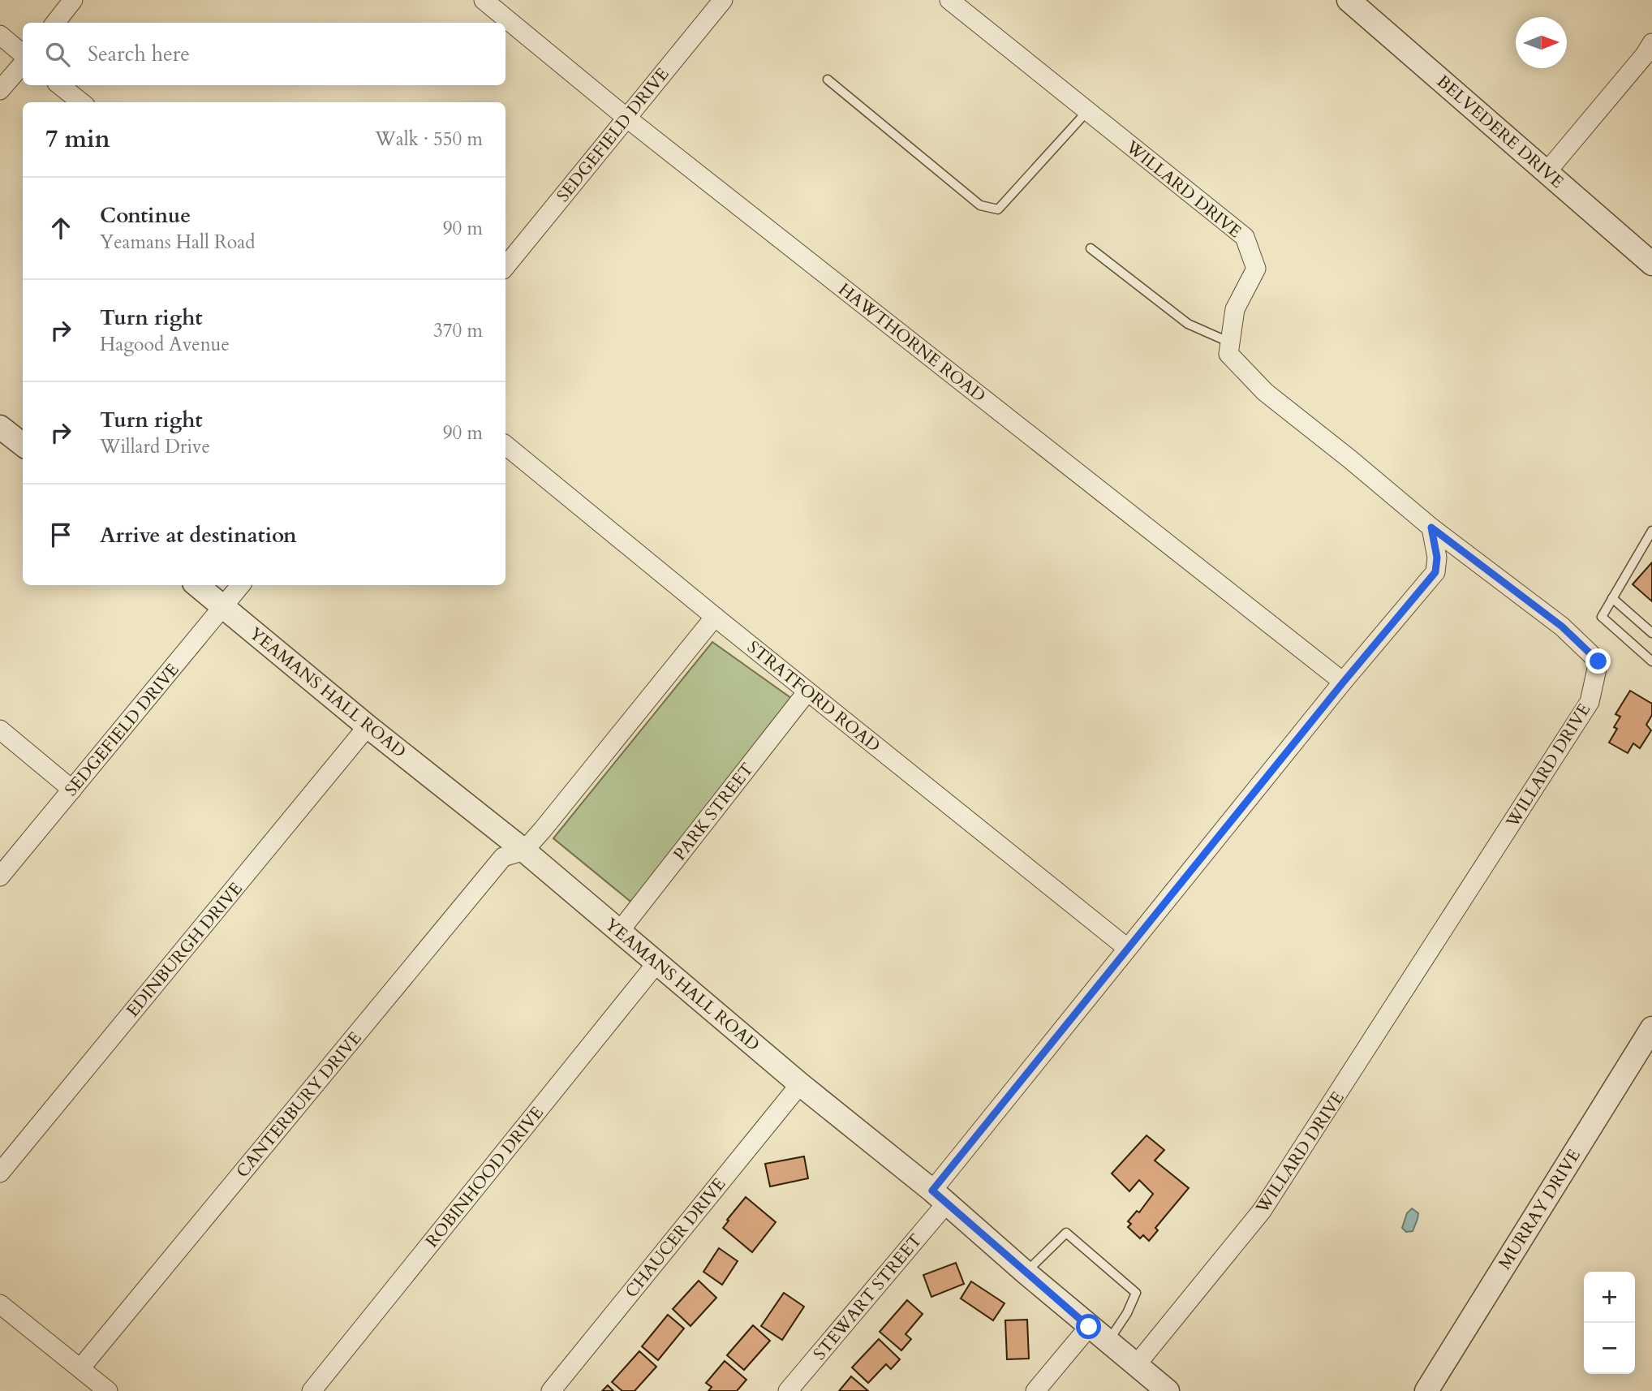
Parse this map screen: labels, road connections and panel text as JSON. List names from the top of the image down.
{
  "streets": {
    "street": [
      "BELVEDERE DRIVE",
      "SEDGEFIELD DRIVE",
      "WILLARD DRIVE",
      "HAWTHORNE ROAD",
      "YEAMANS HALL ROAD",
      "STRATFORD ROAD",
      "PARK STREET",
      "EDINBURGH DRIVE",
      "CANTERBURY DRIVE",
      "ROBINHOOD DRIVE",
      "MURRAY DRIVE",
      "CHAUCER DRIVE",
      "STEWART STREET"
    ]
  },
  "crossings": [
    ["SEDGEFIELD DRIVE", "HAWTHORNE ROAD"],
    ["SEDGEFIELD DRIVE", "YEAMANS HALL ROAD"],
    ["WILLARD DRIVE", "YEAMANS HALL ROAD"],
    ["WILLARD DRIVE", "STEWART STREET"],
    ["HAWTHORNE ROAD", "STEWART STREET"],
    ["YEAMANS HALL ROAD", "PARK STREET"],
    ["YEAMANS HALL ROAD", "EDINBURGH DRIVE"],
    ["YEAMANS HALL ROAD", "CANTERBURY DRIVE"],
    ["YEAMANS HALL ROAD", "ROBINHOOD DRIVE"],
    ["YEAMANS HALL ROAD", "CHAUCER DRIVE"],
    ["YEAMANS HALL ROAD", "STEWART STREET"],
    ["STRATFORD ROAD", "PARK STREET"],
    ["STRATFORD ROAD", "STEWART STREET"]
  ],
  "north": "right",
  "page": {
    "search": "Search here",
    "heading": ["7 min", "Walk · 550 m"],
    "list": [
      ["Continue", "Yeamans Hall Road", "90 m"],
      ["Turn right", "Hagood Avenue", "370 m"],
      ["Turn right", "Willard Drive", "90 m"],
      "Arrive at destination"
    ],
    "map_buttons": ["+", "−"]
  }
}
